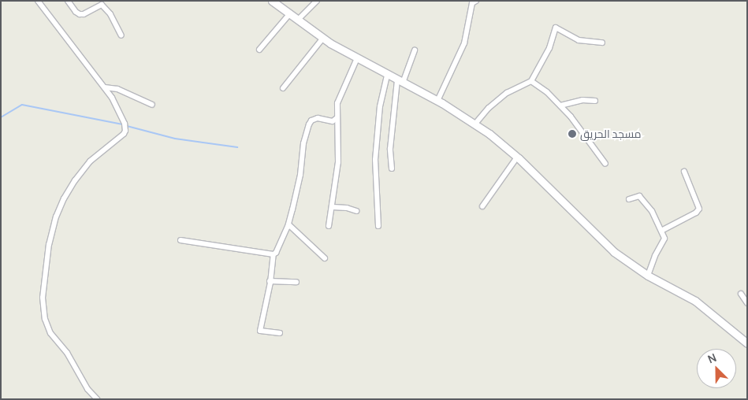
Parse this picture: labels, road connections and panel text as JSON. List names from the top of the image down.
{
  "places": ["مسجد الحريق"],
  "north": "top left"
}
